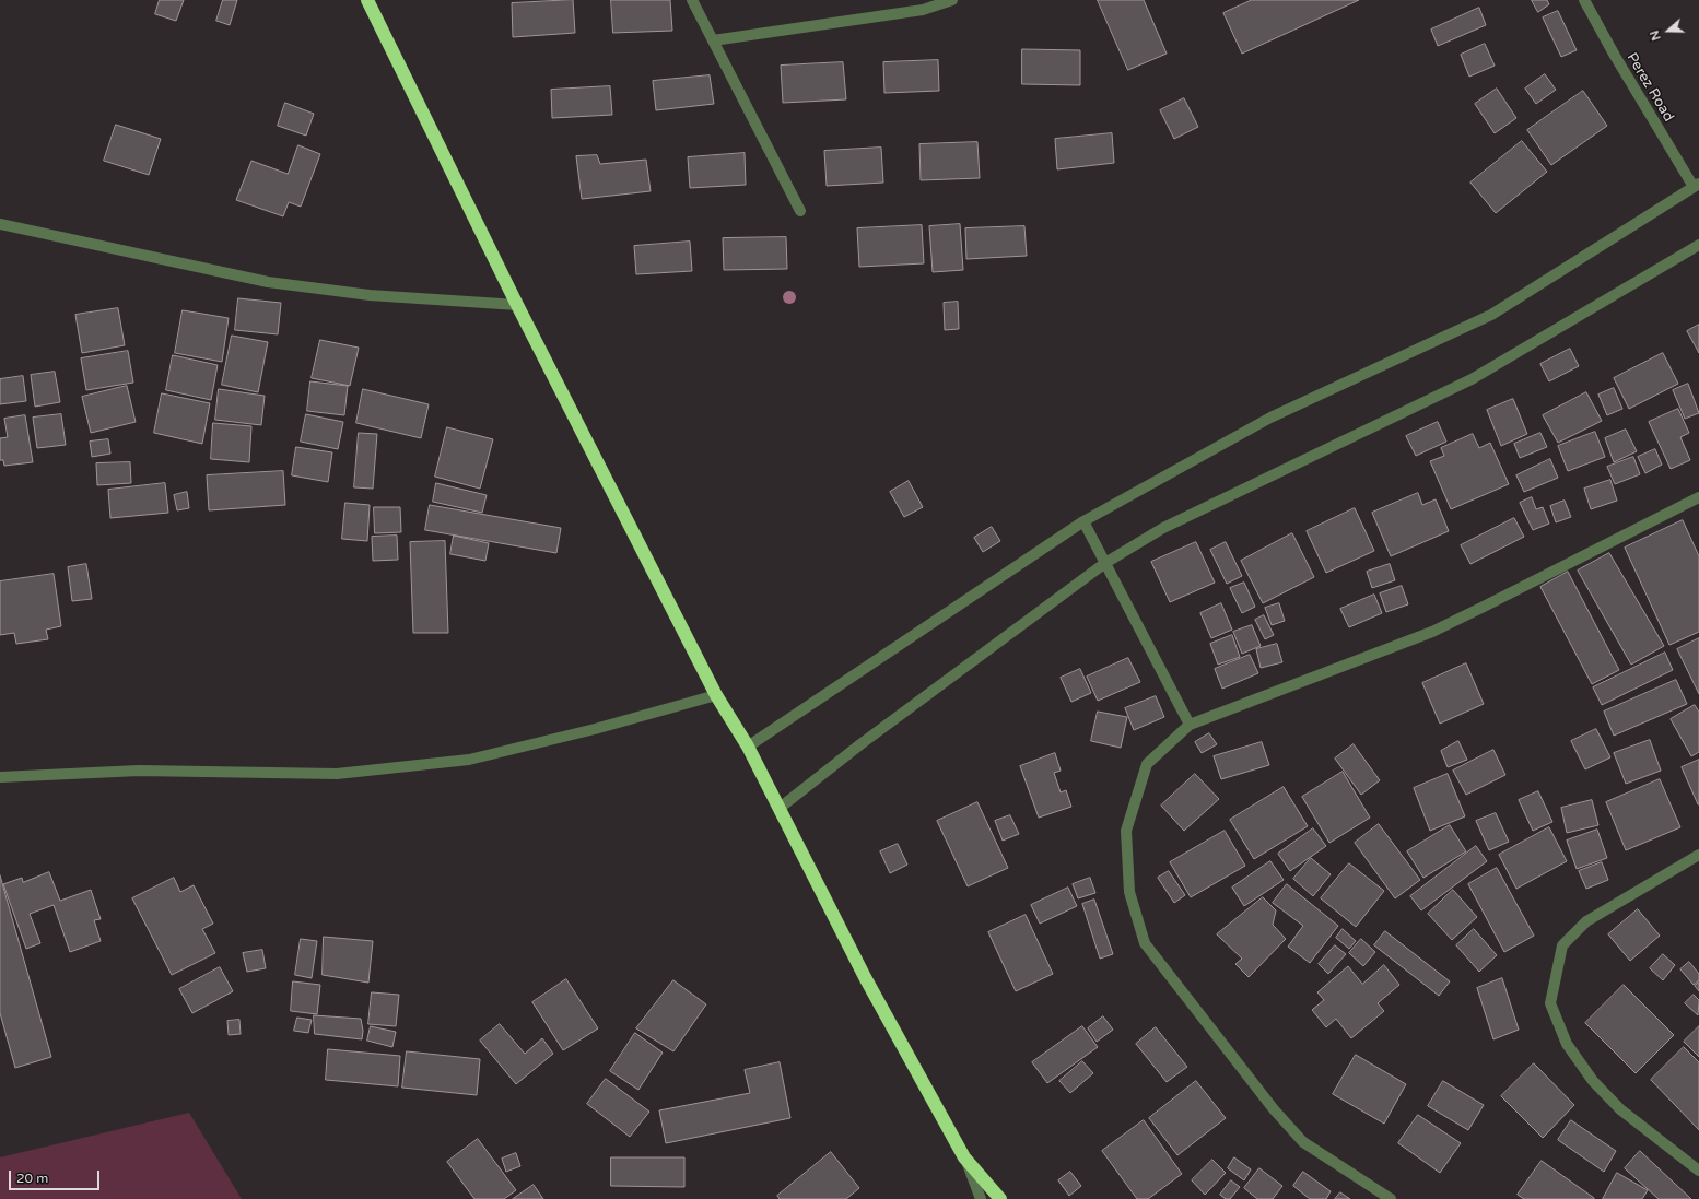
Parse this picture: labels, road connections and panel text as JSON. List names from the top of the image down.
{
  "streets": {
    "street": ["Perez Road"]
  },
  "scale_bar": "20 m",
  "north": "left"
}
